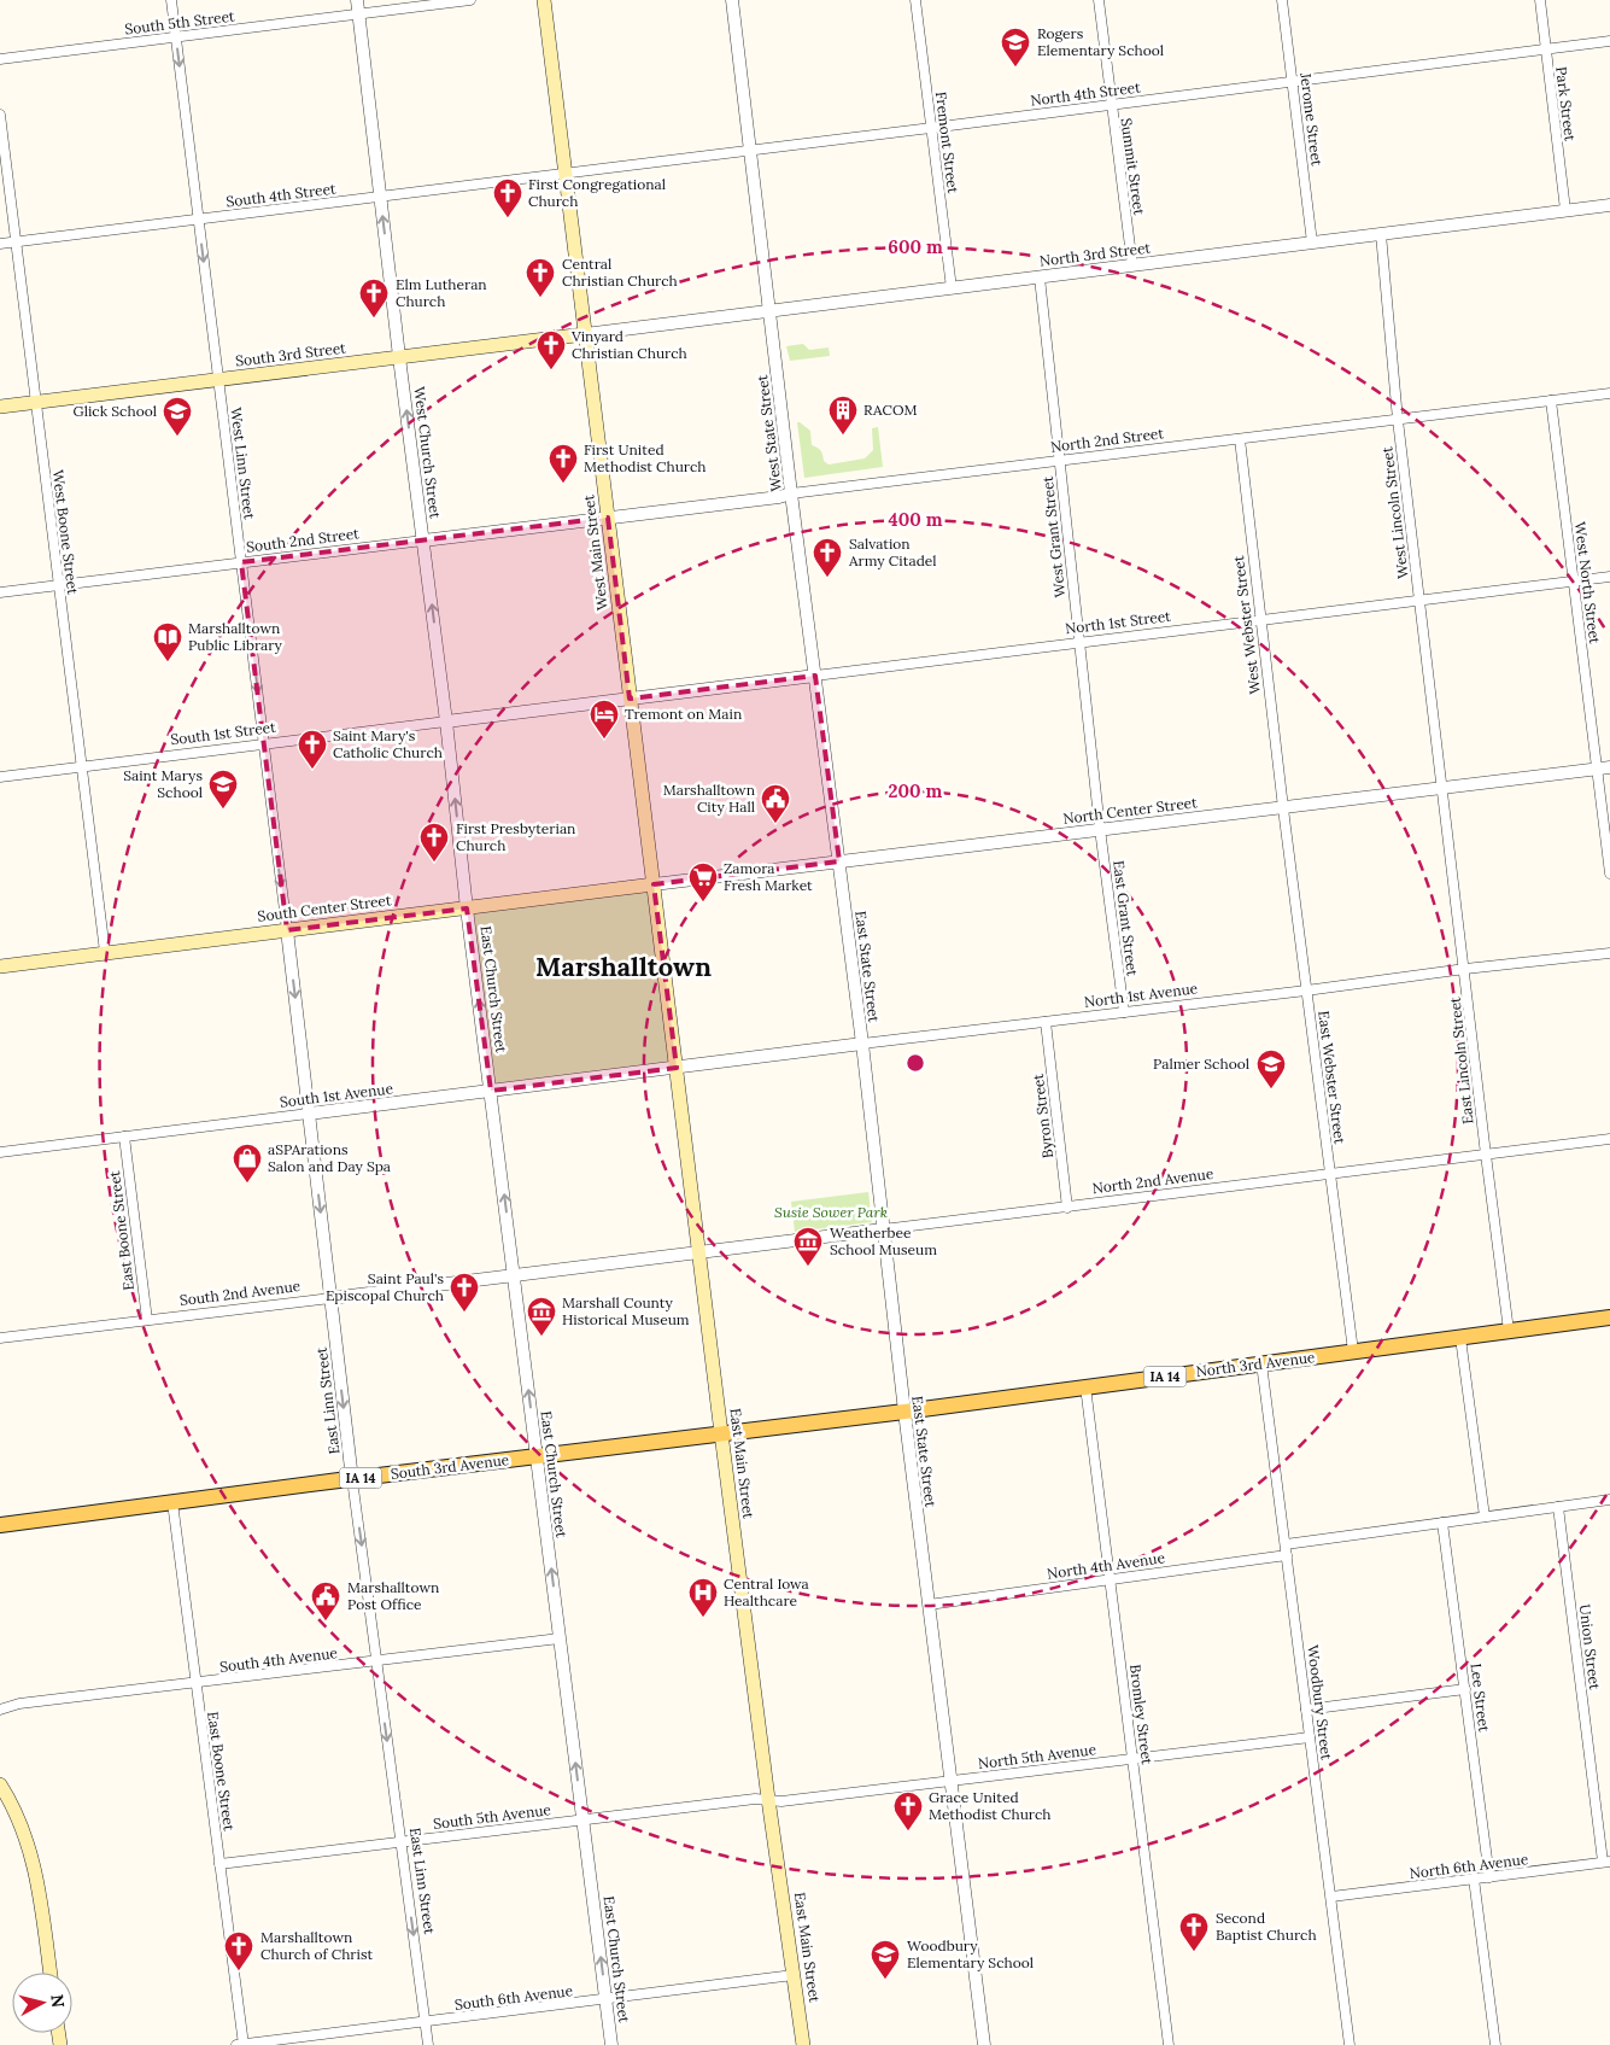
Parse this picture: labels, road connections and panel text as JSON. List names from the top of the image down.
{
  "streets": {
    "main road": [
      "South 3rd Street",
      "West Main Street",
      "South Center Street",
      "North 3rd Avenue",
      "IA 14",
      "East Main Street",
      "South 3rd Avenue"
    ],
    "street": [
      "South 5th Street",
      "North 4th Street",
      "Park Street",
      "Jerome Street",
      "Fremont Street",
      "Summit Street",
      "South 4th Street",
      "North 3rd Street",
      "West State Street",
      "North 2nd Street",
      "West Church Street",
      "West Linn Street",
      "West Lincoln Street",
      "West Boone Street",
      "West Grant Street",
      "South 2nd Street",
      "West North Street",
      "North 1st Street",
      "West Webster Street",
      "South 1st Street",
      "North Center Street",
      "East Grant Street",
      "East State Street",
      "East Church Street",
      "North 1st Avenue",
      "East Lincoln Street",
      "East Webster Street",
      "South 1st Avenue",
      "Byron Street",
      "North 2nd Avenue",
      "East Boone Street",
      "South 2nd Avenue",
      "East Linn Street",
      "North 4th Avenue",
      "Union Street",
      "South 4th Avenue",
      "Lee Street",
      "Woodbury Street",
      "Bromley Street",
      "North 5th Avenue",
      "South 5th Avenue",
      "North 6th Avenue",
      "South 6th Avenue"
    ]
  },
  "crossings": [
    ["South 5th Street", "West Church Street"],
    ["South 5th Street", "West Linn Street"],
    ["North 4th Street", "Park Street"],
    ["North 4th Street", "Jerome Street"],
    ["North 4th Street", "Fremont Street"],
    ["North 4th Street", "Summit Street"],
    ["North 4th Street", "South 4th Street"],
    ["North 4th Street", "West State Street"],
    ["North 4th Street", "West Main Street"],
    ["Park Street", "North 3rd Street"],
    ["Jerome Street", "North 3rd Street"],
    ["Fremont Street", "North 3rd Street"],
    ["Summit Street", "North 3rd Street"],
    ["South 4th Street", "West Church Street"],
    ["South 4th Street", "West Linn Street"],
    ["South 4th Street", "West Boone Street"],
    ["South 4th Street", "West Main Street"],
    ["North 3rd Street", "South 3rd Street"],
    ["North 3rd Street", "West State Street"],
    ["North 3rd Street", "West Lincoln Street"],
    ["North 3rd Street", "West Grant Street"],
    ["North 3rd Street", "West Main Street"],
    ["South 3rd Street", "West Church Street"],
    ["South 3rd Street", "West Linn Street"],
    ["South 3rd Street", "West Boone Street"],
    ["South 3rd Street", "West Main Street"],
    ["West State Street", "North 2nd Street"],
    ["West State Street", "North 1st Street"],
    ["West State Street", "North Center Street"],
    ["West State Street", "East State Street"],
    ["North 2nd Street", "West Lincoln Street"],
    ["North 2nd Street", "West Grant Street"],
    ["North 2nd Street", "South 2nd Street"],
    ["North 2nd Street", "West Main Street"],
    ["North 2nd Street", "West North Street"],
    ["North 2nd Street", "West Webster Street"],
    ["West Church Street", "South 2nd Street"],
    ["West Church Street", "South 1st Street"],
    ["West Church Street", "South Center Street"],
    ["West Church Street", "East Church Street"],
    ["West Linn Street", "South 2nd Street"],
    ["West Linn Street", "South 1st Street"],
    ["West Linn Street", "South Center Street"],
    ["West Linn Street", "East Linn Street"],
    ["West Lincoln Street", "North 1st Street"],
    ["West Lincoln Street", "North Center Street"],
    ["West Lincoln Street", "East Lincoln Street"],
    ["West Boone Street", "South 2nd Street"],
    ["West Boone Street", "South 1st Street"],
    ["West Boone Street", "South Center Street"],
    ["West Grant Street", "North 1st Street"],
    ["West Grant Street", "North Center Street"],
    ["West Grant Street", "East Grant Street"],
    ["South 2nd Street", "West Main Street"],
    ["West Main Street", "North 1st Street"],
    ["West Main Street", "South 1st Street"],
    ["West Main Street", "North Center Street"],
    ["West Main Street", "South Center Street"],
    ["West Main Street", "East Main Street"],
    ["West North Street", "North 1st Street"],
    ["West North Street", "North Center Street"],
    ["North 1st Street", "West Webster Street"],
    ["North 1st Street", "South 1st Street"],
    ["West Webster Street", "North Center Street"],
    ["West Webster Street", "East Webster Street"],
    ["North Center Street", "South Center Street"],
    ["North Center Street", "East Grant Street"],
    ["North Center Street", "East State Street"],
    ["North Center Street", "East Lincoln Street"],
    ["North Center Street", "East Webster Street"],
    ["North Center Street", "East Main Street"],
    ["South Center Street", "East Church Street"],
    ["South Center Street", "East Linn Street"],
    ["South Center Street", "East Main Street"],
    ["East Grant Street", "North 1st Avenue"],
    ["East State Street", "North 1st Avenue"],
    ["East State Street", "North 2nd Avenue"],
    ["East State Street", "North 3rd Avenue"],
    ["East State Street", "North 4th Avenue"],
    ["East State Street", "North 5th Avenue"],
    ["East Church Street", "South 1st Avenue"],
    ["East Church Street", "South 2nd Avenue"],
    ["East Church Street", "South 3rd Avenue"],
    ["East Church Street", "South 4th Avenue"],
    ["East Church Street", "South 5th Avenue"],
    ["East Church Street", "South 6th Avenue"],
    ["North 1st Avenue", "East Lincoln Street"],
    ["North 1st Avenue", "East Webster Street"],
    ["North 1st Avenue", "South 1st Avenue"],
    ["North 1st Avenue", "Byron Street"],
    ["North 1st Avenue", "East Main Street"],
    ["East Lincoln Street", "North 2nd Avenue"],
    ["East Lincoln Street", "North 3rd Avenue"],
    ["East Webster Street", "North 2nd Avenue"],
    ["East Webster Street", "North 3rd Avenue"],
    ["South 1st Avenue", "East Boone Street"],
    ["South 1st Avenue", "East Linn Street"],
    ["South 1st Avenue", "East Main Street"],
    ["Byron Street", "North 2nd Avenue"],
    ["North 2nd Avenue", "South 2nd Avenue"],
    ["North 2nd Avenue", "East Main Street"],
    ["East Boone Street", "South 2nd Avenue"],
    ["East Boone Street", "South 3rd Avenue"],
    ["East Boone Street", "South 4th Avenue"],
    ["East Boone Street", "South 5th Avenue"],
    ["East Boone Street", "South 6th Avenue"],
    ["South 2nd Avenue", "East Linn Street"],
    ["South 2nd Avenue", "East Main Street"],
    ["North 3rd Avenue", "East Main Street"],
    ["North 3rd Avenue", "South 3rd Avenue"],
    ["North 3rd Avenue", "Woodbury Street"],
    ["North 3rd Avenue", "Bromley Street"],
    ["East Linn Street", "South 3rd Avenue"],
    ["East Linn Street", "South 4th Avenue"],
    ["East Linn Street", "South 5th Avenue"],
    ["East Linn Street", "South 6th Avenue"],
    ["East Main Street", "South 3rd Avenue"],
    ["East Main Street", "North 5th Avenue"],
    ["East Main Street", "South 5th Avenue"],
    ["East Main Street", "South 6th Avenue"],
    ["North 4th Avenue", "Woodbury Street"],
    ["North 4th Avenue", "Bromley Street"],
    ["Union Street", "North 6th Avenue"],
    ["Lee Street", "North 6th Avenue"],
    ["Woodbury Street", "North 5th Avenue"],
    ["Woodbury Street", "North 6th Avenue"],
    ["Bromley Street", "North 5th Avenue"],
    ["North 5th Avenue", "South 5th Avenue"]
  ],
  "one_way": [
    "West Church Street",
    "West Linn Street",
    "East Church Street",
    "East Linn Street"
  ],
  "districts": ["Marshalltown"],
  "parks": ["Susie Sower Park"],
  "places": {
    "school or university": [
      "Rogers Elementary School",
      "Glick School",
      "Saint Marys School",
      "Palmer School",
      "Woodbury Elementary School"
    ],
    "church": [
      "First Congregational Church",
      "Central Christian Church",
      "Elm Lutheran Church",
      "Vinyard Christian Church",
      "First United Methodist Church",
      "Salvation Army Citadel",
      "Saint Mary's Catholic Church",
      "First Presbyterian Church",
      "Saint Paul's Episcopal Church",
      "Grace United Methodist Church",
      "Second Baptist Church",
      "Marshalltown Church of Christ"
    ],
    "building": ["RACOM"],
    "library": ["Marshalltown Public Library"],
    "hotel": ["Tremont on Main"],
    "public building": ["Marshalltown City Hall", "Marshalltown Post Office"],
    "supermarket": ["Zamora Fresh Market"],
    "shop": ["aSPArations Salon and Day Spa"],
    "museum": ["Weatherbee School Museum", "Marshall County Historical Museum"],
    "hospital": ["Central Iowa Healthcare"]
  },
  "north": "right",
  "rings": ["600 m", "400 m", "200 m"]
}
